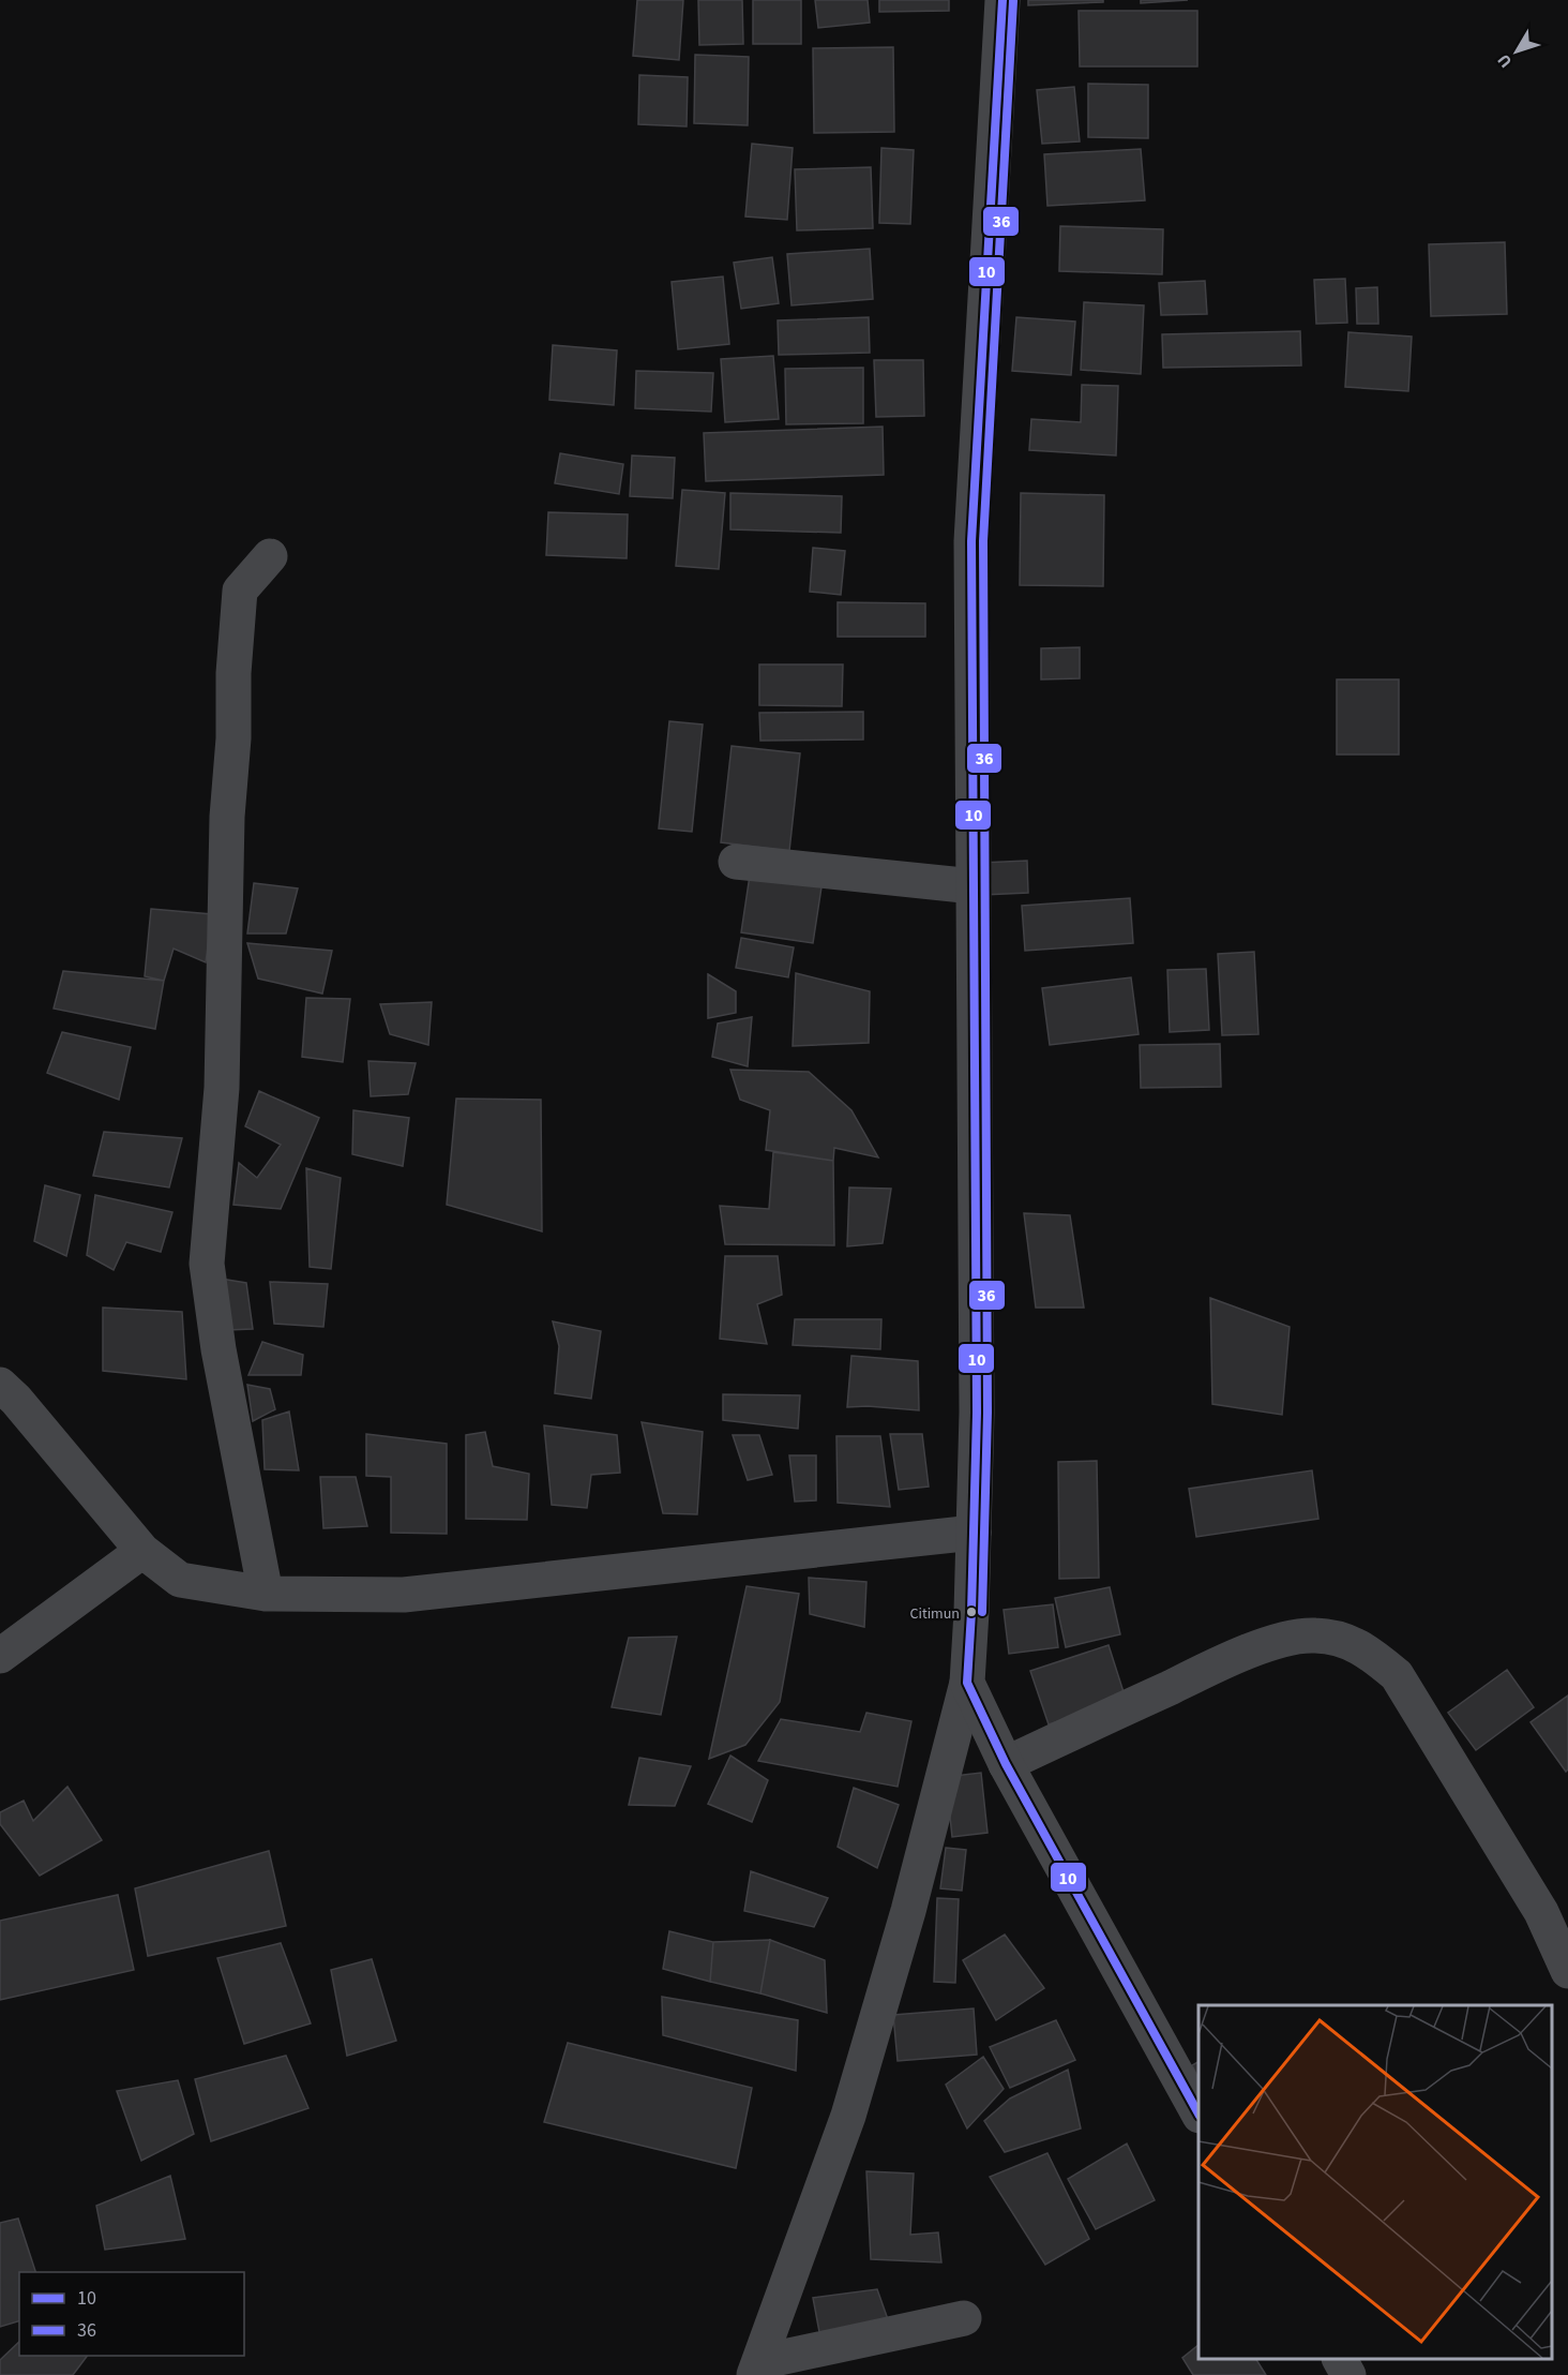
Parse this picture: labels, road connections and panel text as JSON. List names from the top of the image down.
{
  "places": ["Citimun"],
  "lines": ["transit line 10", "transit line 36"],
  "legend": ["10", "36"],
  "north": "bottom left"
}
